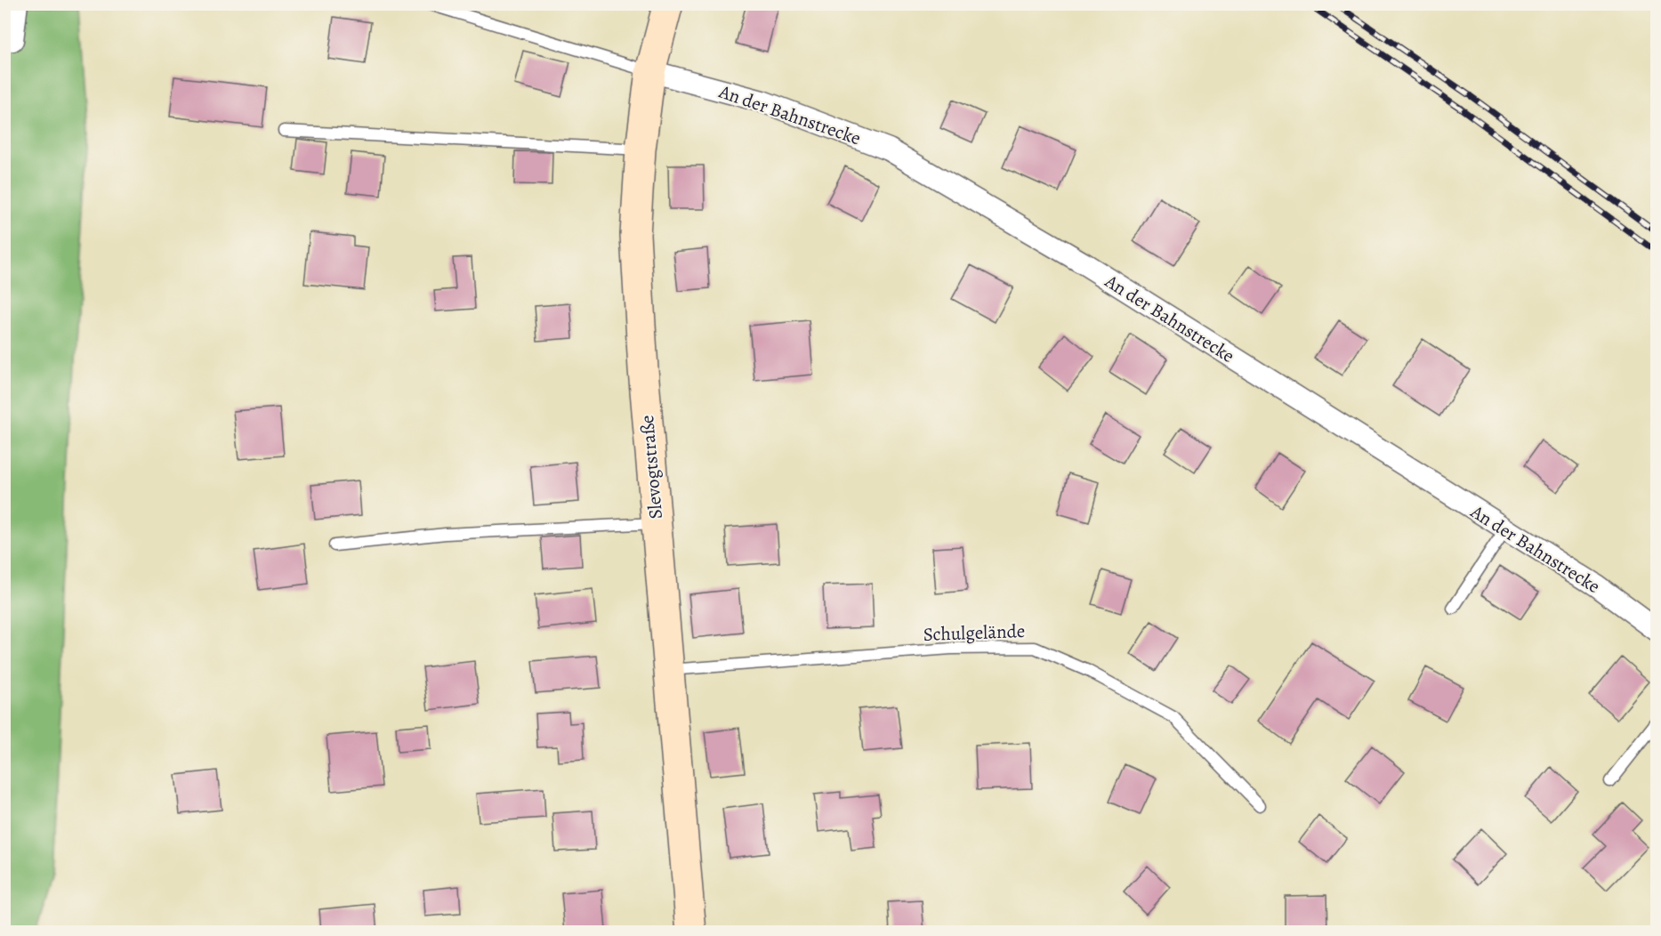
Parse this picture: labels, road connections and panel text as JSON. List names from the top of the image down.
{
  "streets": {
    "street": ["An der Bahnstrecke", "Slevogtstraße"],
    "lane": ["Schulgelände"]
  },
  "crossings": [
    ["An der Bahnstrecke", "Slevogtstraße"],
    ["Slevogtstraße", "Schulgelände"]
  ]
}
